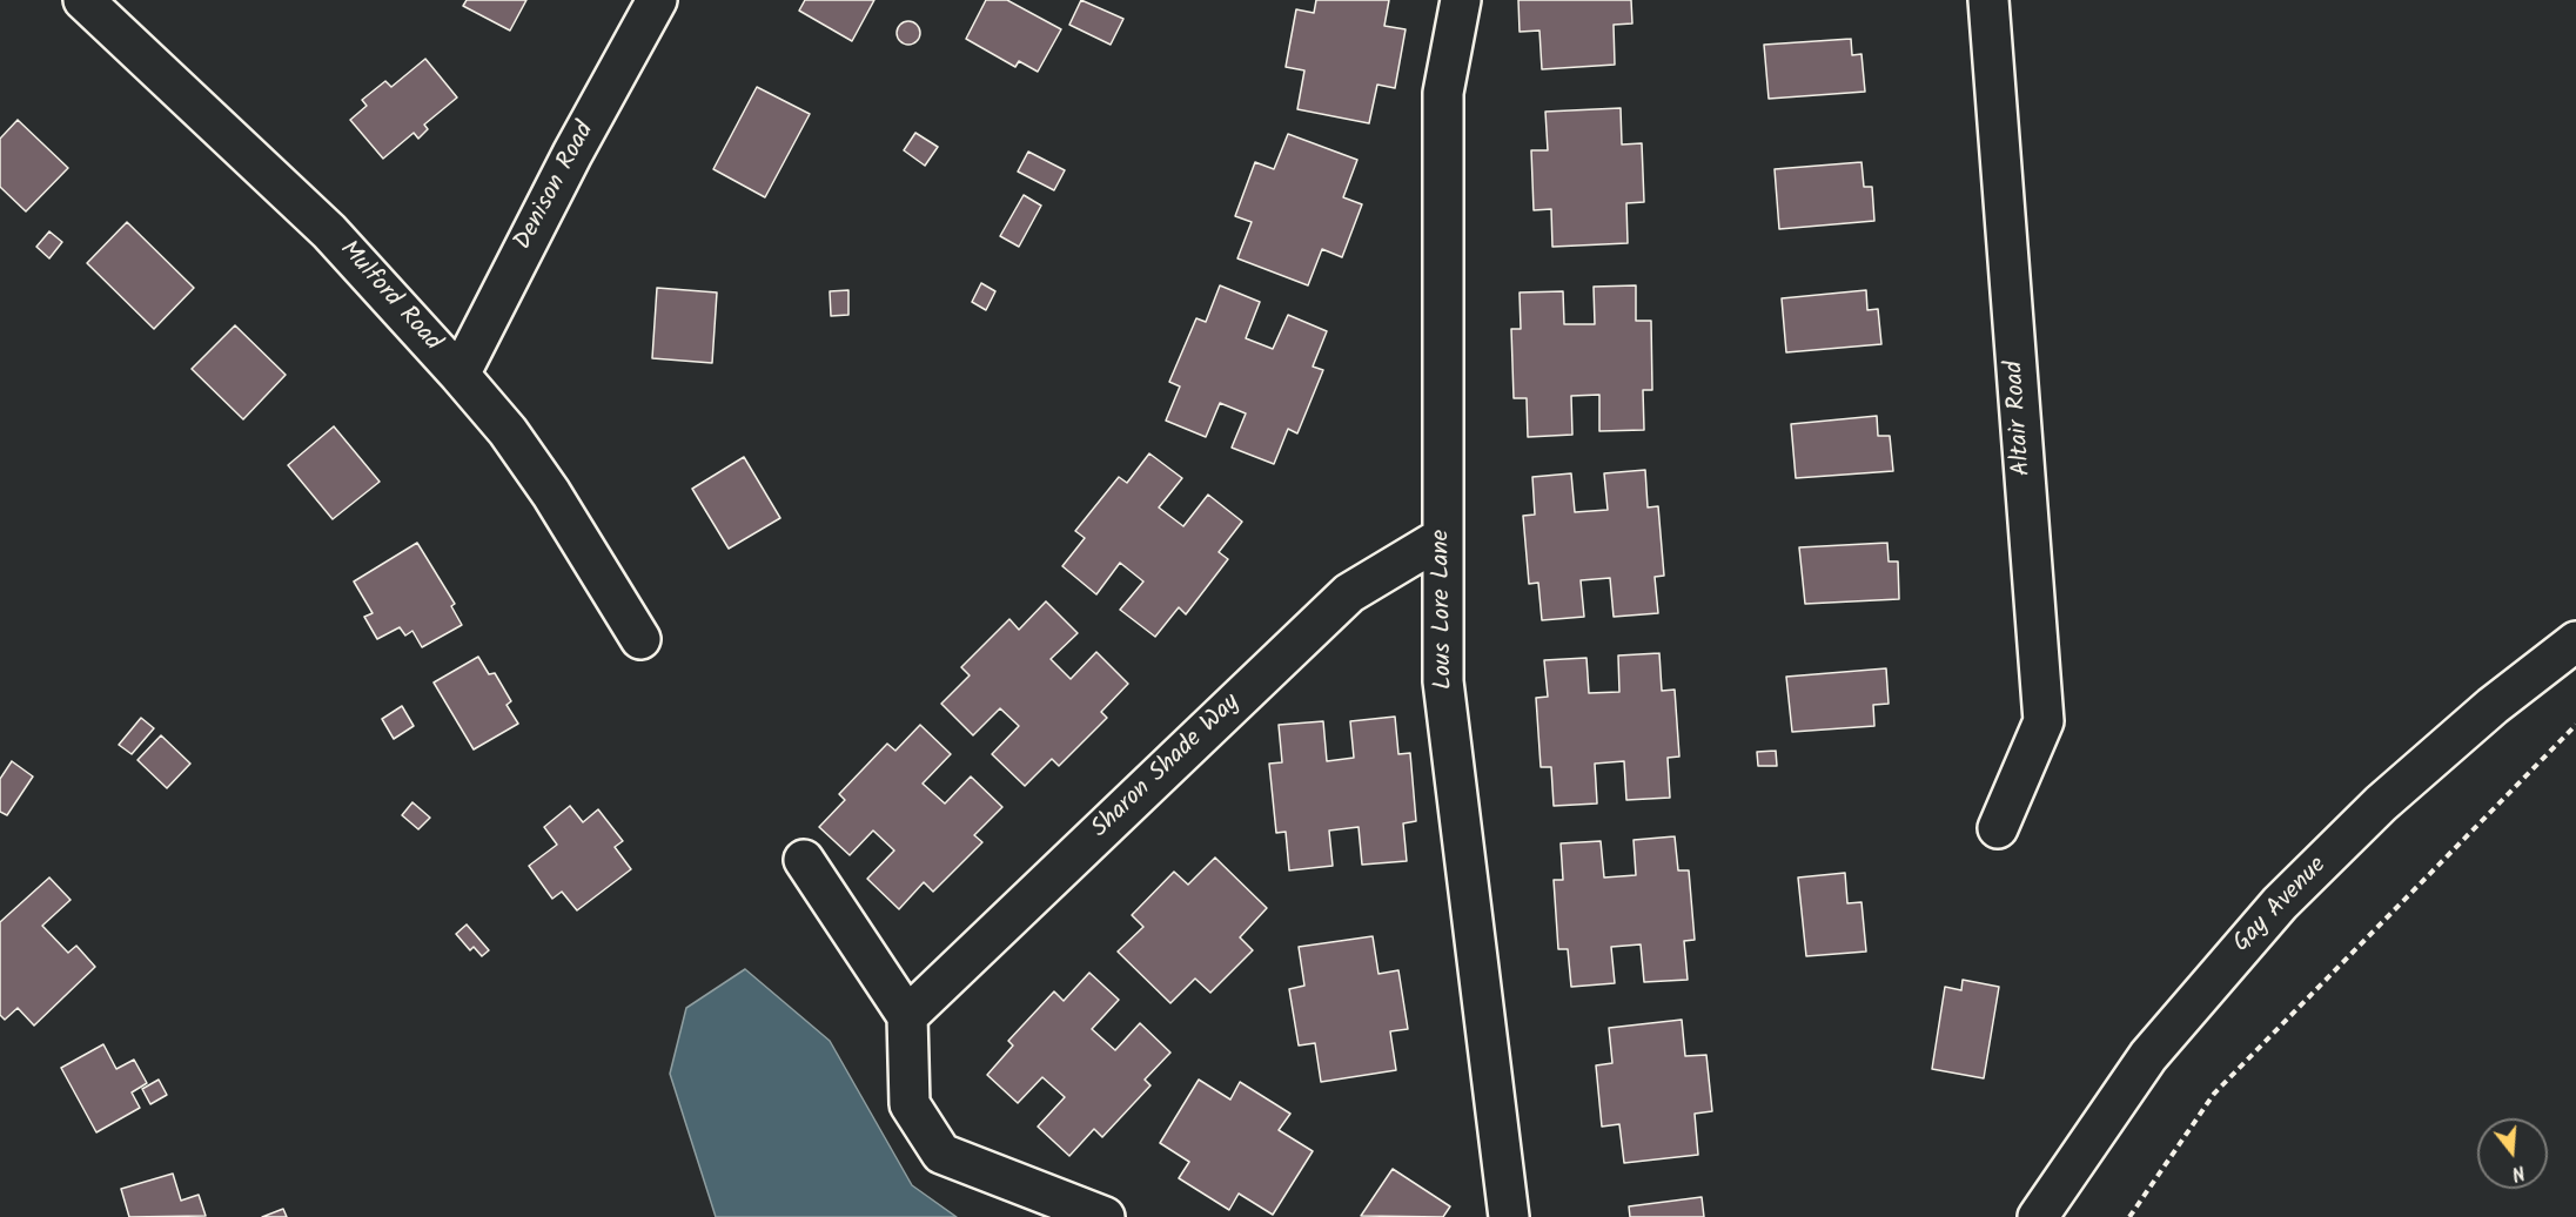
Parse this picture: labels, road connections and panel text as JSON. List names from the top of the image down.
{
  "streets": {
    "street": [
      "Denison Road",
      "Mulford Road",
      "Altair Road",
      "Lous Lore Lane",
      "Sharon Shade Way",
      "Gay Avenue"
    ]
  },
  "crossings": [
    ["Denison Road", "Mulford Road"],
    ["Lous Lore Lane", "Sharon Shade Way"]
  ],
  "north": "bottom"
}
